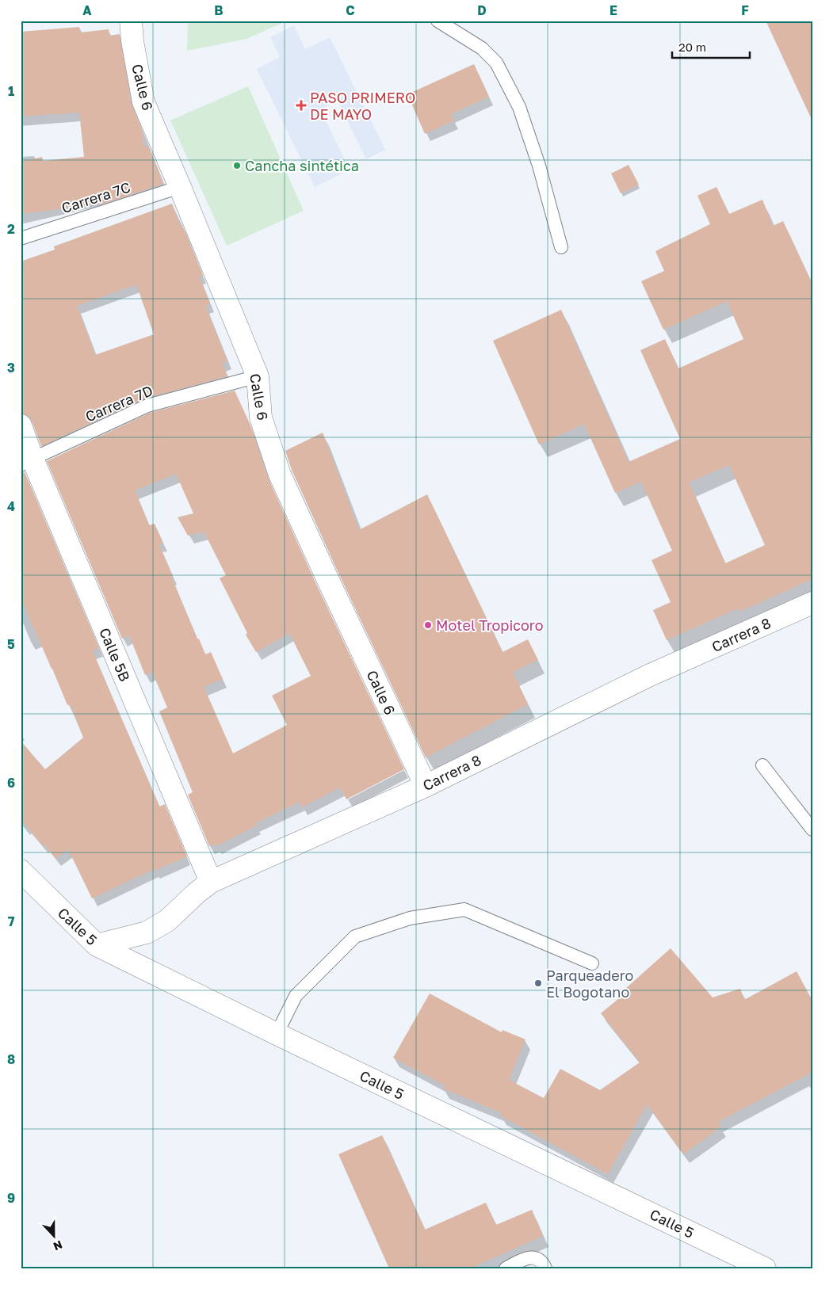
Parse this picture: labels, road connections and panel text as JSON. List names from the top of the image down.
{
  "streets": {
    "street": [
      "Calle 6",
      "Carrera 8",
      "Calle 5B",
      "Calle 5"
    ],
    "lane": ["Carrera 7C", "Carrera 7D"]
  },
  "crossings": [
    ["Calle 6", "Carrera 7C"],
    ["Calle 6", "Carrera 7D"],
    ["Calle 6", "Carrera 8"],
    ["Carrera 7D", "Calle 5B"],
    ["Carrera 8", "Calle 5B"],
    ["Carrera 8", "Calle 5"]
  ],
  "places": {
    "health": ["PASO PRIMERO DE MAYO"],
    "other": ["Cancha sintética", "Motel Tropicoro", "Parqueadero El Bogotano"]
  },
  "scale_bar": "20 m",
  "north": "bottom",
  "grid": {
    "columns": [
      "A",
      "B",
      "C",
      "D",
      "E",
      "F"
    ],
    "rows": [
      "1",
      "2",
      "3",
      "4",
      "5",
      "6",
      "7",
      "8",
      "9"
    ]
  }
}
